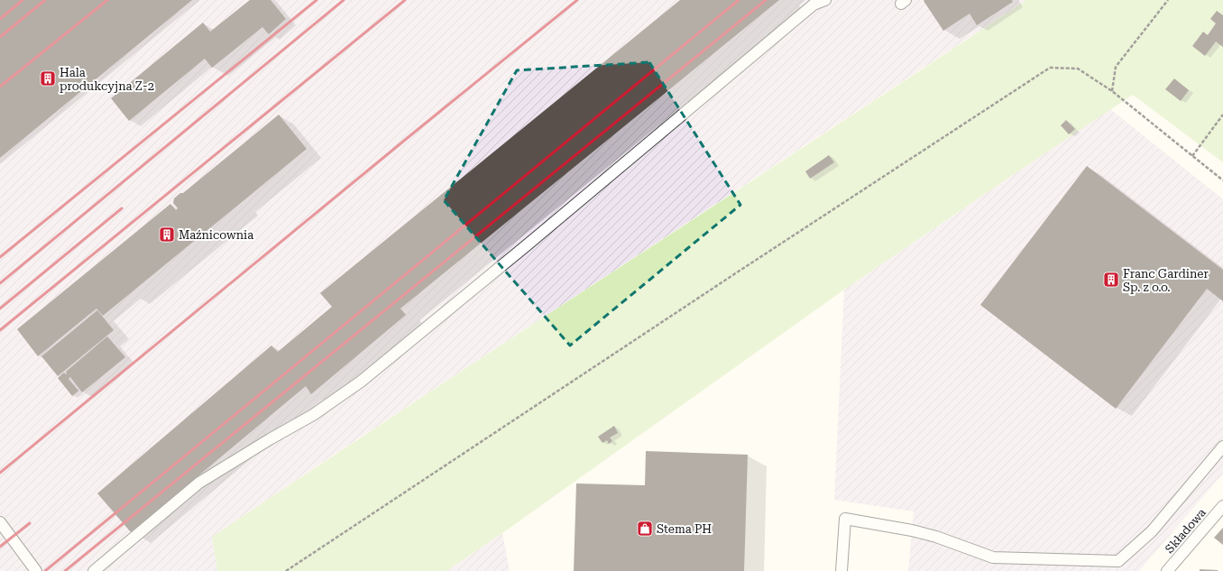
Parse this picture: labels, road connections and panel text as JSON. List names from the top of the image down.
{
  "streets": {
    "lane": ["Składowa"]
  },
  "places": {
    "building": ["Hala produkcyjna Z-2", "Maźnicownia", "Franc Gardiner Sp. z o.o."],
    "shop": ["Stema PH"]
  }
}
